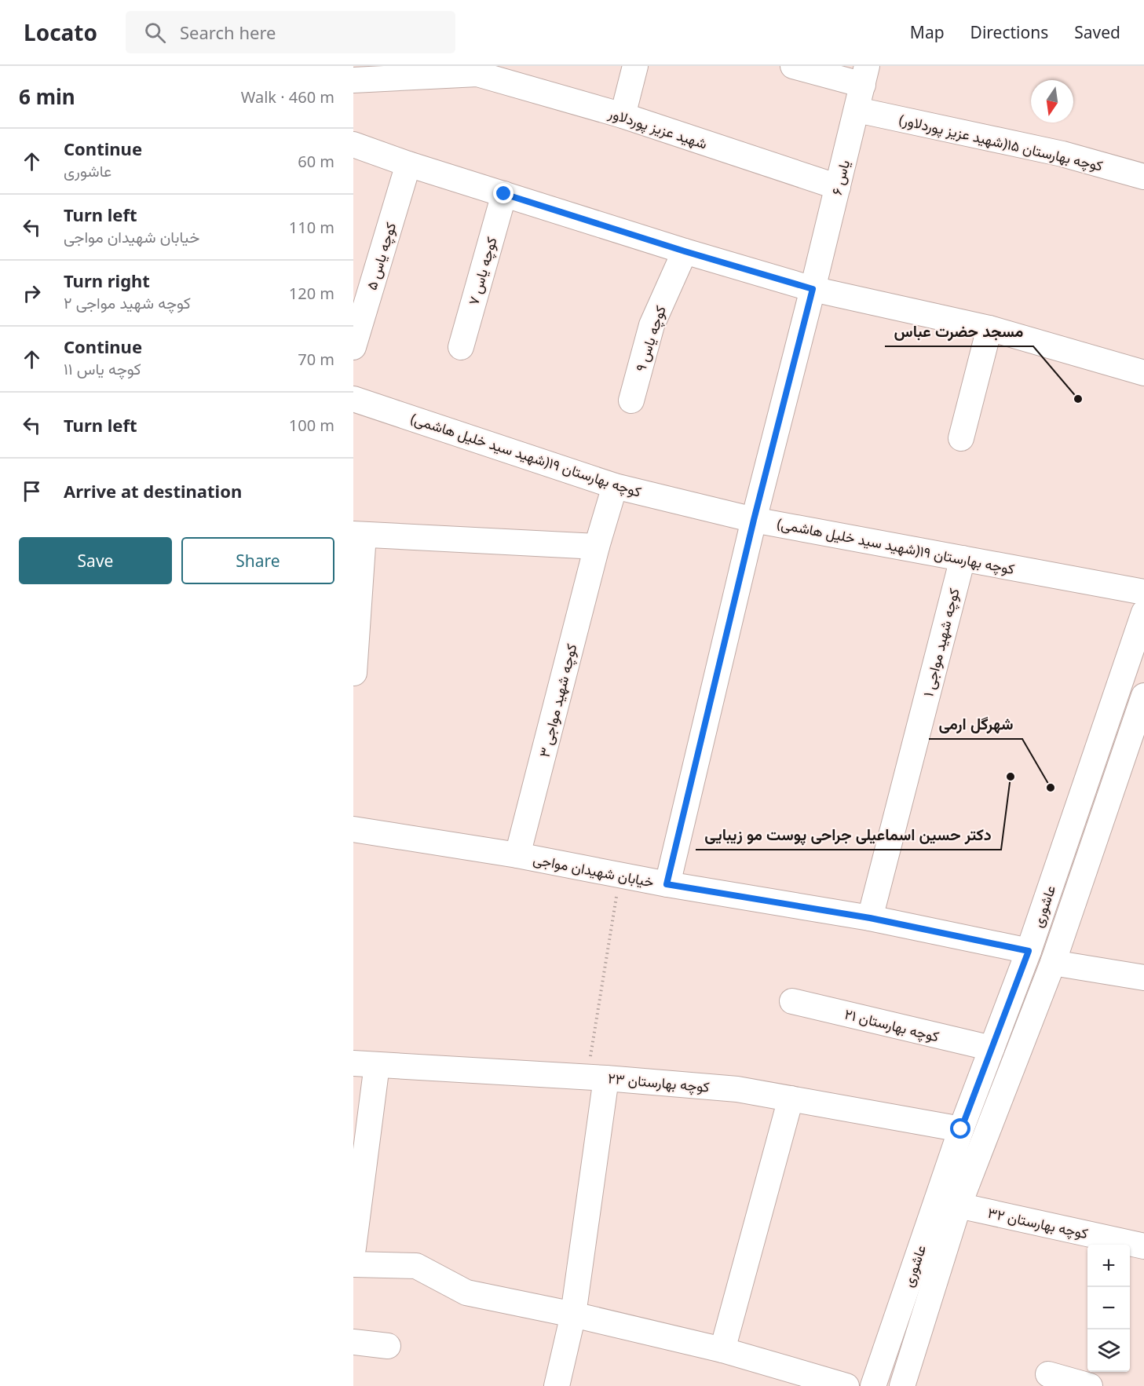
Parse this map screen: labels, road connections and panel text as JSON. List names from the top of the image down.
{
  "streets": {
    "street": [
      "شهید عزیز پوردلاور",
      "کوچه بهارستان ۱۵(شهید عزیز پوردلاور)",
      "یاس ۶",
      "کوچه یاس ۵",
      "کوچه یاس ۷",
      "کوچه یاس ۹",
      "کوچه بهارستان ۱۹(شهید سید خلیل هاشمی)",
      "کوچه شهید مواجی ۱",
      "کوچه شهید مواجی ۳",
      "خیابان شهیدان مواجی",
      "عاشوری",
      "کوچه بهارستان ۲۱",
      "کوچه بهارستان ۲۳",
      "کوچه بهارستان ۳۲"
    ]
  },
  "crossings": [
    ["شهید عزیز پوردلاور", "یاس ۶"],
    ["کوچه بهارستان ۱۵(شهید عزیز پوردلاور)", "یاس ۶"],
    ["یاس ۶", "کوچه بهارستان ۱۹(شهید سید خلیل هاشمی)"],
    ["یاس ۶", "خیابان شهیدان مواجی"],
    ["کوچه بهارستان ۱۹(شهید سید خلیل هاشمی)", "کوچه شهید مواجی ۱"],
    ["کوچه بهارستان ۱۹(شهید سید خلیل هاشمی)", "کوچه شهید مواجی ۳"],
    ["کوچه شهید مواجی ۱", "خیابان شهیدان مواجی"],
    ["کوچه شهید مواجی ۳", "خیابان شهیدان مواجی"],
    ["خیابان شهیدان مواجی", "عاشوری"],
    ["عاشوری", "کوچه بهارستان ۲۱"],
    ["عاشوری", "کوچه بهارستان ۲۳"],
    ["عاشوری", "کوچه بهارستان ۳۲"]
  ],
  "places": ["مسجد حضرت عباس", "دکتر حسین اسماعیلی جراحی پوست مو زیبایی", "شهرگل ارمی"],
  "north": "bottom",
  "page": {
    "header": "Locato",
    "search": "Search here",
    "nav": ["Map", "Directions", "Saved"],
    "heading": ["6 min", "Walk · 460 m"],
    "list": [
      ["Continue", "عاشوری", "60 m"],
      ["Turn left", "خیابان شهیدان مواجی", "110 m"],
      ["Turn right", "کوچه شهید مواجی ۲", "120 m"],
      ["Continue", "کوچه یاس ۱۱", "70 m"],
      ["Turn left", "100 m"],
      "Arrive at destination"
    ],
    "buttons": ["Save", "Share"],
    "map_buttons": ["+", "−"]
  }
}
